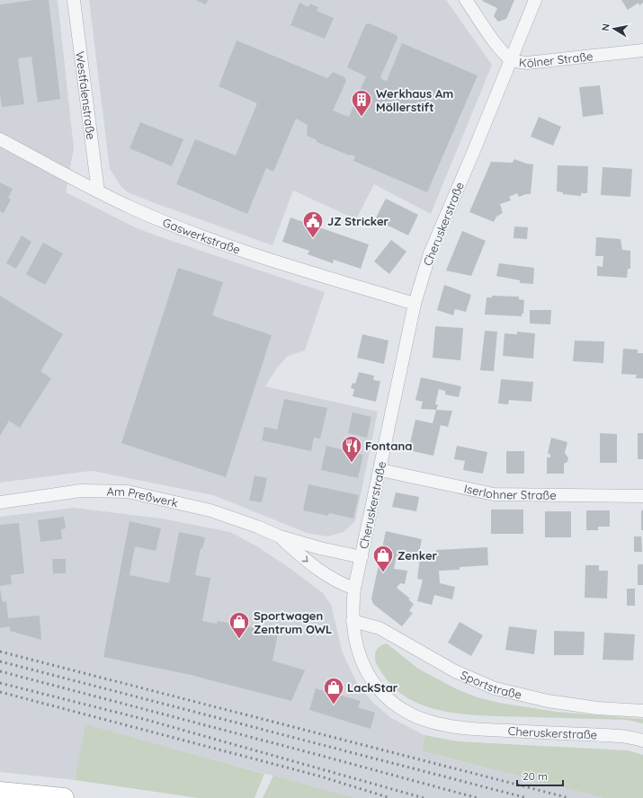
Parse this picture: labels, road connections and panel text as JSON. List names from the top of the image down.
{
  "streets": {
    "street": [
      "Kölner Straße",
      "Westfalenstraße",
      "Cheruskerstraße",
      "Gaswerkstraße",
      "Iserlohner Straße",
      "Am Preßwerk",
      "Sportstraße"
    ]
  },
  "crossings": [
    ["Kölner Straße", "Cheruskerstraße"],
    ["Westfalenstraße", "Gaswerkstraße"],
    ["Cheruskerstraße", "Gaswerkstraße"],
    ["Cheruskerstraße", "Iserlohner Straße"],
    ["Cheruskerstraße", "Am Preßwerk"],
    ["Cheruskerstraße", "Sportstraße"]
  ],
  "places": {
    "building": ["Werkhaus Am Möllerstift"],
    "public building": ["JZ Stricker"],
    "restaurant": ["Fontana"],
    "shop": ["Zenker", "Sportwagen Zentrum OWL", "LackStar"]
  },
  "scale_bar": "20 m",
  "north": "left"
}
